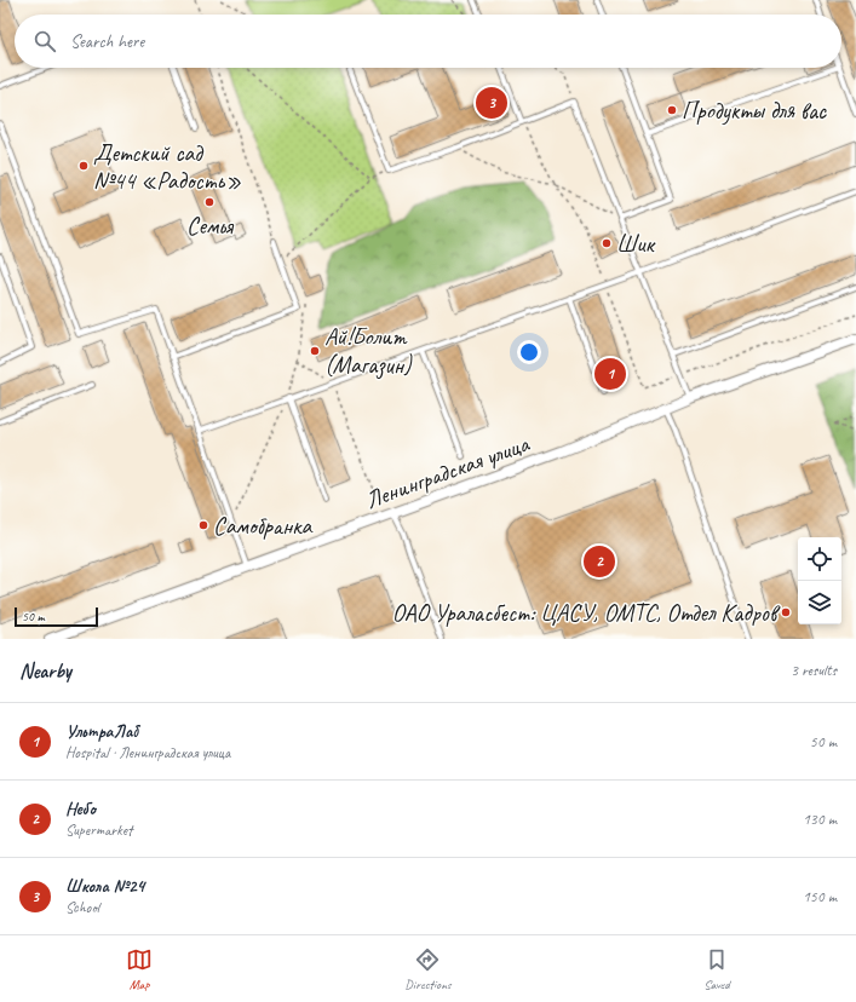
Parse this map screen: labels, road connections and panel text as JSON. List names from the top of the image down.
{
  "streets": {
    "street": ["Ленинградская улица"]
  },
  "places": [
    "Продукты для вас",
    "Детский сад №44 «Радость»",
    "Семья",
    "Шик",
    "Ай!Болит (Магазин)",
    "Самобранка",
    "ОАО Ураласбест: ЦАСУ, ОМТС, Отдел Кадров"
  ],
  "scale_bar": "50 m",
  "page": {
    "search": "Search here",
    "pins": ["3", "1", "2"],
    "scale": "50 m",
    "heading": ["Nearby", "3 results"],
    "list": [
      {
        "mark": "1",
        "name": "УльтраЛаб",
        "note": "Hospital · Ленинградская улица",
        "value": "50 m"
      },
      {
        "mark": "2",
        "name": "Небо",
        "note": "Supermarket",
        "value": "130 m"
      },
      {
        "mark": "3",
        "name": "Школа №24",
        "note": "School",
        "value": "150 m"
      }
    ],
    "nav": ["Map", "Directions", "Saved"]
  }
}
